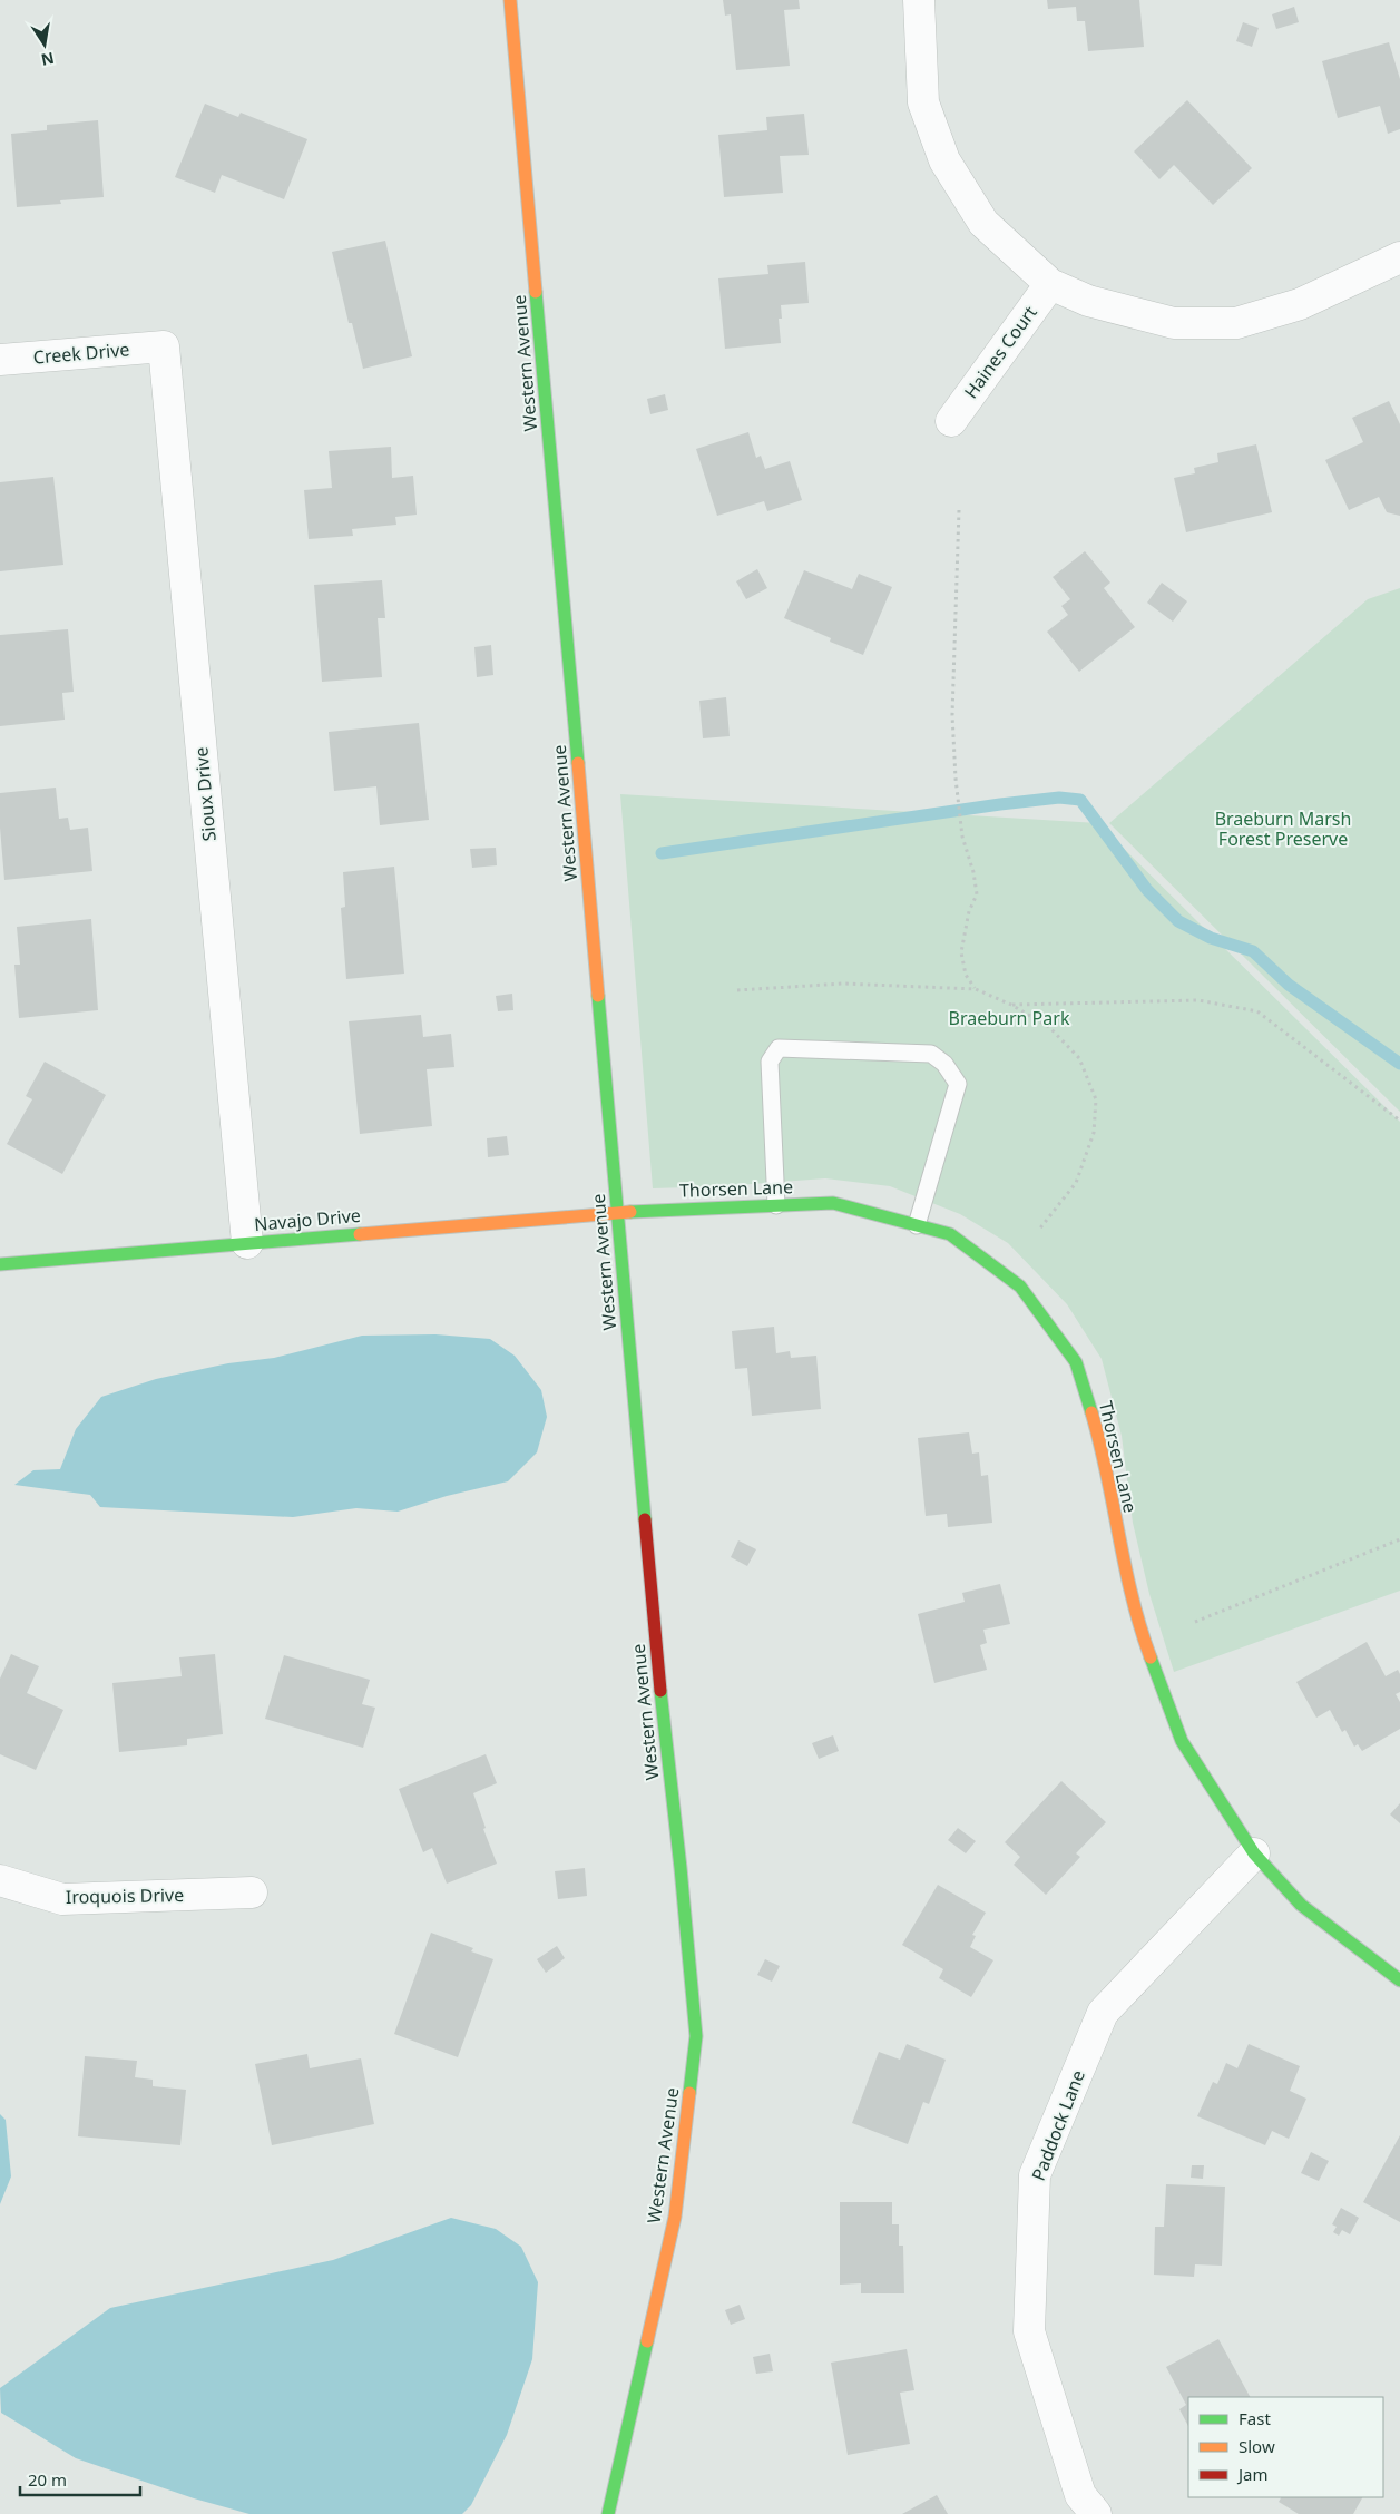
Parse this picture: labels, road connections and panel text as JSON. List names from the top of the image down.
{
  "streets": {
    "street": [
      "Haines Court",
      "Creek Drive",
      "Western Avenue",
      "Sioux Drive",
      "Thorsen Lane",
      "Navajo Drive",
      "Iroquois Drive",
      "Paddock Lane"
    ]
  },
  "crossings": [
    ["Creek Drive", "Sioux Drive"],
    ["Western Avenue", "Thorsen Lane"],
    ["Western Avenue", "Navajo Drive"],
    ["Sioux Drive", "Navajo Drive"],
    ["Thorsen Lane", "Navajo Drive"],
    ["Thorsen Lane", "Paddock Lane"]
  ],
  "parks": ["Braeburn Marsh Forest Preserve", "Braeburn Park"],
  "legend": ["Fast", "Slow", "Jam"],
  "scale_bar": "20 m",
  "north": "bottom"
}
